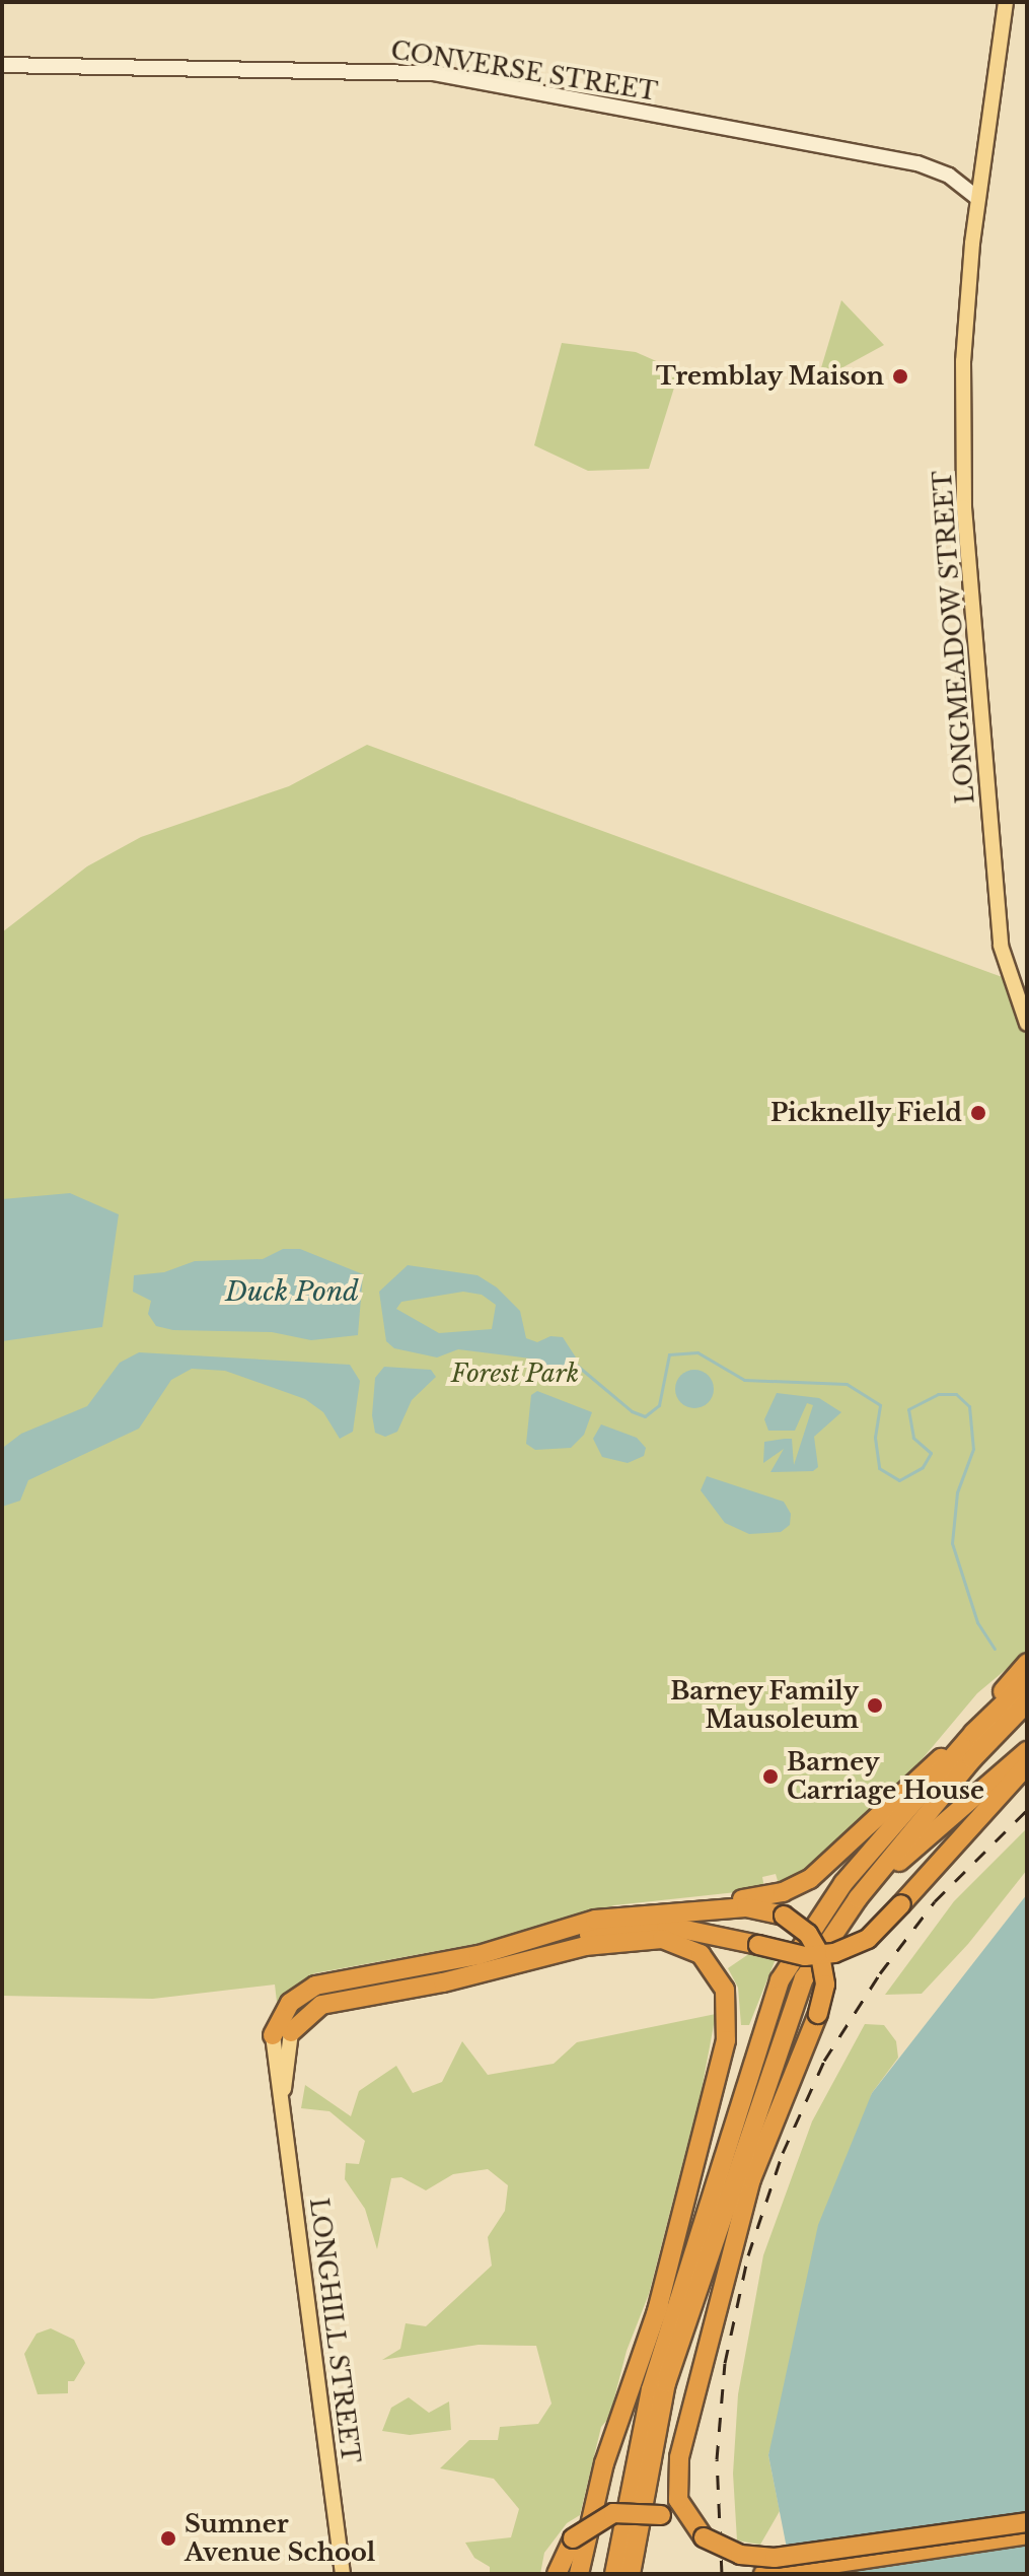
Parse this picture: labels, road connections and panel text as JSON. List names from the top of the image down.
{
  "streets": {
    "main road": ["CONVERSE STREET", "LONGMEADOW STREET", "LONGHILL STREET"]
  },
  "crossings": [
    ["CONVERSE STREET", "LONGMEADOW STREET"]
  ],
  "water": ["Duck Pond"],
  "parks": ["Forest Park"],
  "places": [
    "Tremblay Maison",
    "Picknelly Field",
    "Barney Family Mausoleum",
    "Barney Carriage House",
    "Sumner Avenue School"
  ]
}
